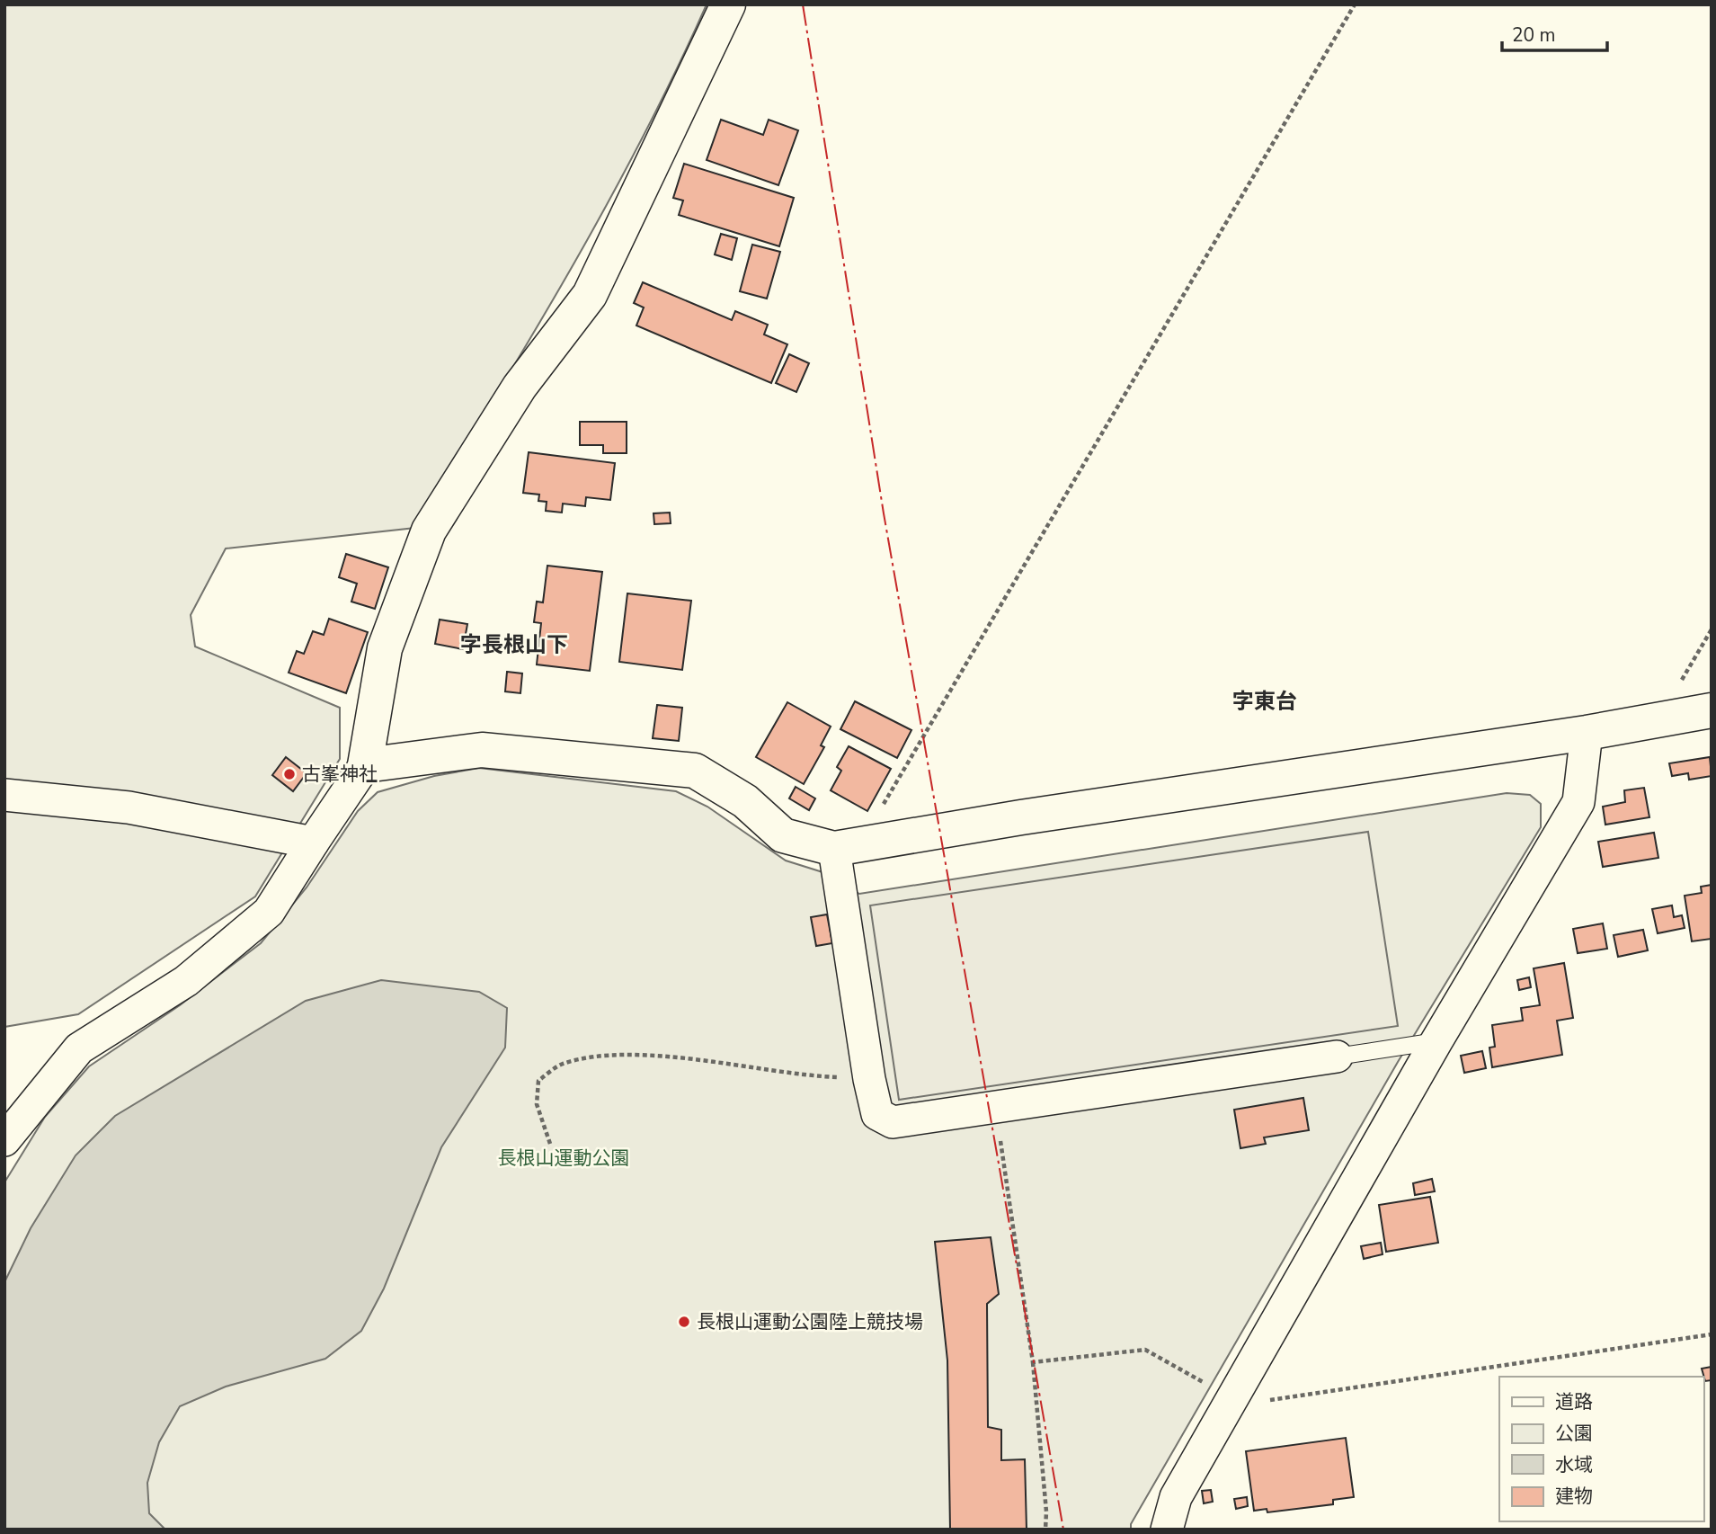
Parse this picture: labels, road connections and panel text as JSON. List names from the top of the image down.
{
  "districts": ["字長根山下", "字東台"],
  "parks": ["長根山運動公園"],
  "places": ["古峯神社", "長根山運動公園陸上競技場"],
  "legend": [
    "道路",
    "公園",
    "水域",
    "建物"
  ],
  "scale_bar": "20 m"
}
